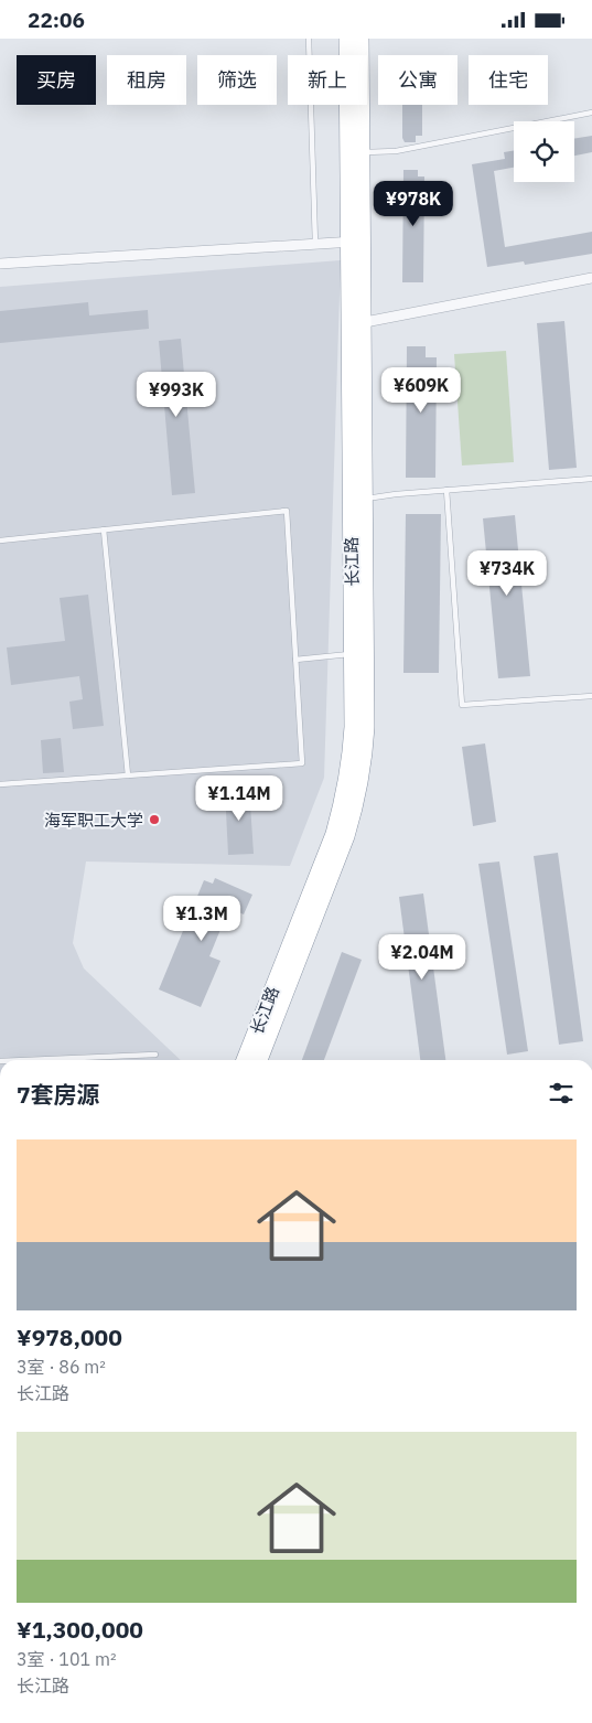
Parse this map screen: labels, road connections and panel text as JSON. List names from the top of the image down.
{
  "streets": {
    "highway": ["长江路"]
  },
  "places": ["海军职工大学"],
  "page": {
    "status": "22:06",
    "chip": [
      "买房",
      "租房",
      "筛选",
      "新上",
      "公寓",
      "住宅"
    ],
    "price": [
      "¥978K",
      "¥609K",
      "¥993K",
      "¥734K",
      "¥1.14M",
      "¥1.3M",
      "¥2.04M"
    ],
    "heading": "7套房源",
    "list": [
      {
        "name": "¥978,000",
        "note": "3室 · 86 m² · 长江路"
      },
      {
        "name": "¥1,300,000",
        "note": "3室 · 101 m² · 长江路"
      }
    ]
  }
}
